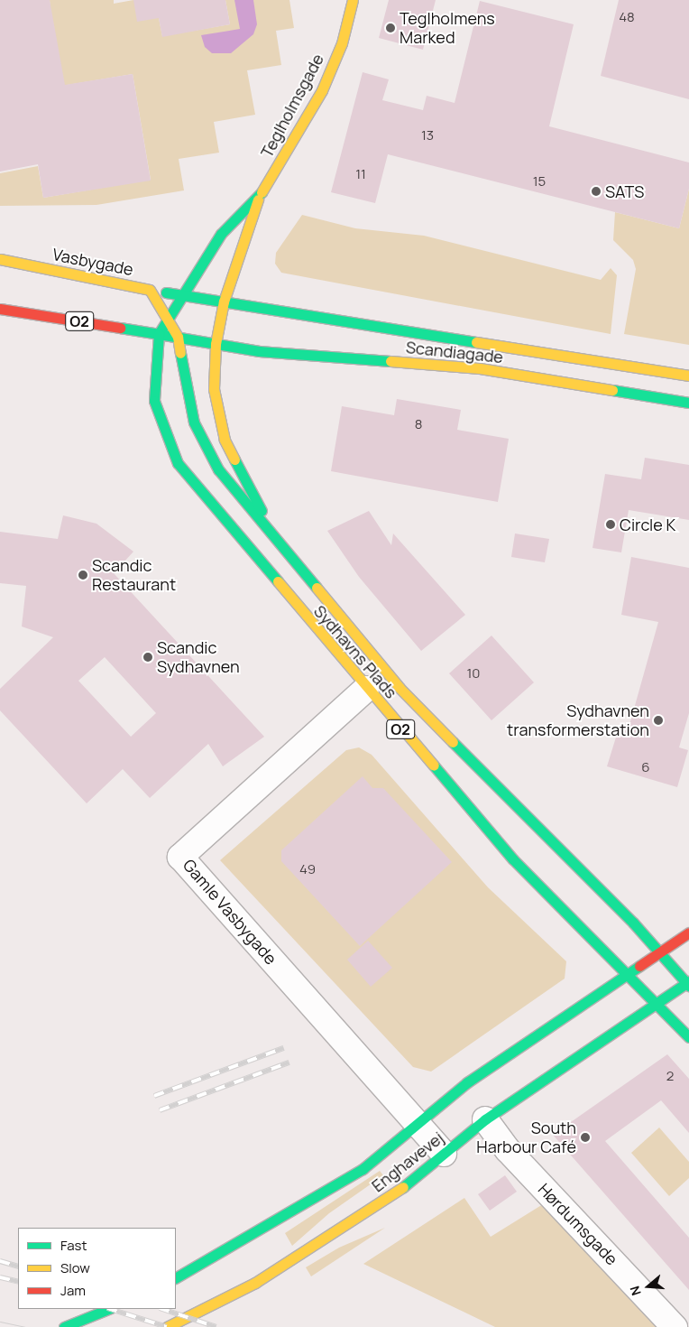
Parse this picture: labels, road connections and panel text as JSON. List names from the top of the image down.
{
  "streets": {
    "street": [
      "Teglholmsgade",
      "Vasbygade",
      "O2",
      "Scandiagade",
      "Sydhavns Plads",
      "Gamle Vasbygade",
      "Enghavevej",
      "Hørdumsgade"
    ]
  },
  "crossings": [
    ["Teglholmsgade", "Vasbygade"],
    ["Teglholmsgade", "O2"],
    ["Teglholmsgade", "Scandiagade"],
    ["Teglholmsgade", "Sydhavns Plads"],
    ["Vasbygade", "O2"],
    ["Vasbygade", "Scandiagade"],
    ["O2", "Scandiagade"],
    ["O2", "Sydhavns Plads"],
    ["O2", "Enghavevej"],
    ["Scandiagade", "Sydhavns Plads"],
    ["Sydhavns Plads", "Gamle Vasbygade"],
    ["Sydhavns Plads", "Enghavevej"],
    ["Gamle Vasbygade", "Enghavevej"],
    ["Enghavevej", "Hørdumsgade"]
  ],
  "places": [
    "Teglholmens Marked",
    "SATS",
    "Circle K",
    "Scandic Restaurant",
    "Scandic Sydhavnen",
    "Sydhavnen transformerstation",
    "South Harbour Café"
  ],
  "house_numbers": [
    "48",
    "13",
    "11",
    "15",
    "8",
    "10",
    "6",
    "49",
    "2"
  ],
  "legend": ["Fast", "Slow", "Jam"],
  "north": "left"
}
